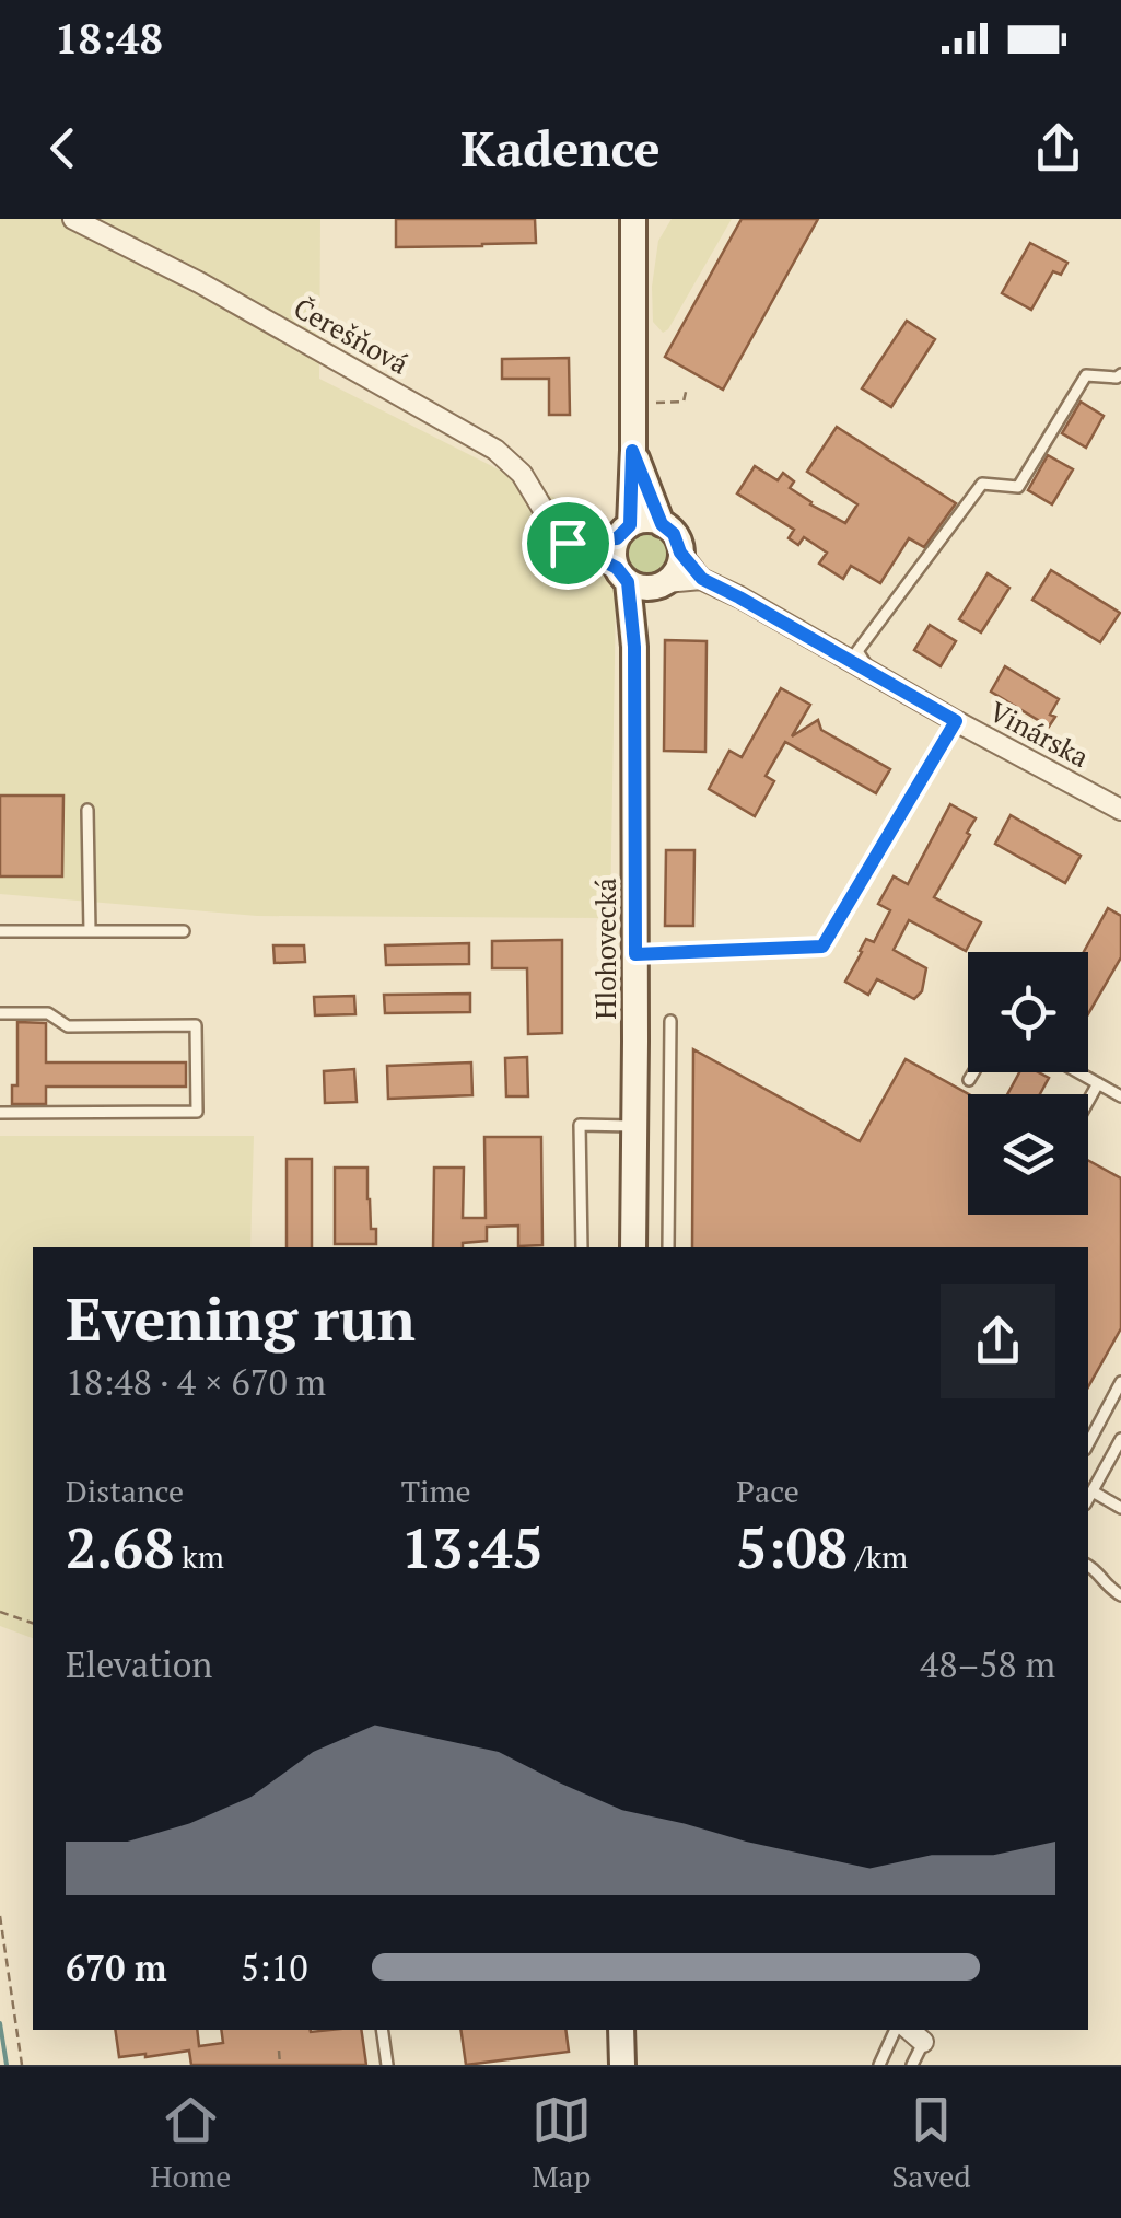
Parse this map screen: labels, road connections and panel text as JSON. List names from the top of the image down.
{
  "streets": {
    "main road": ["Hlohovecká"],
    "street": ["Čerešňová", "Vinárska"]
  },
  "crossings": [
    ["Čerešňová", "Vinárska"],
    ["Čerešňová", "Hlohovecká"],
    ["Vinárska", "Hlohovecká"]
  ],
  "page": {
    "status": "18:48",
    "header": "Kadence",
    "heading": ["Evening run", "18:48 · 4 × 670 m"],
    "stats": [
      ["Distance", "2.68 km"],
      ["Time", "13:45"],
      ["Pace", "5:08 /km"]
    ],
    "chart": ["Elevation", "48–58 m"],
    "list": [
      {
        "name": "670 m",
        "note": "5:10"
      }
    ],
    "tabs": ["Home", "Map", "Saved"]
  }
}
